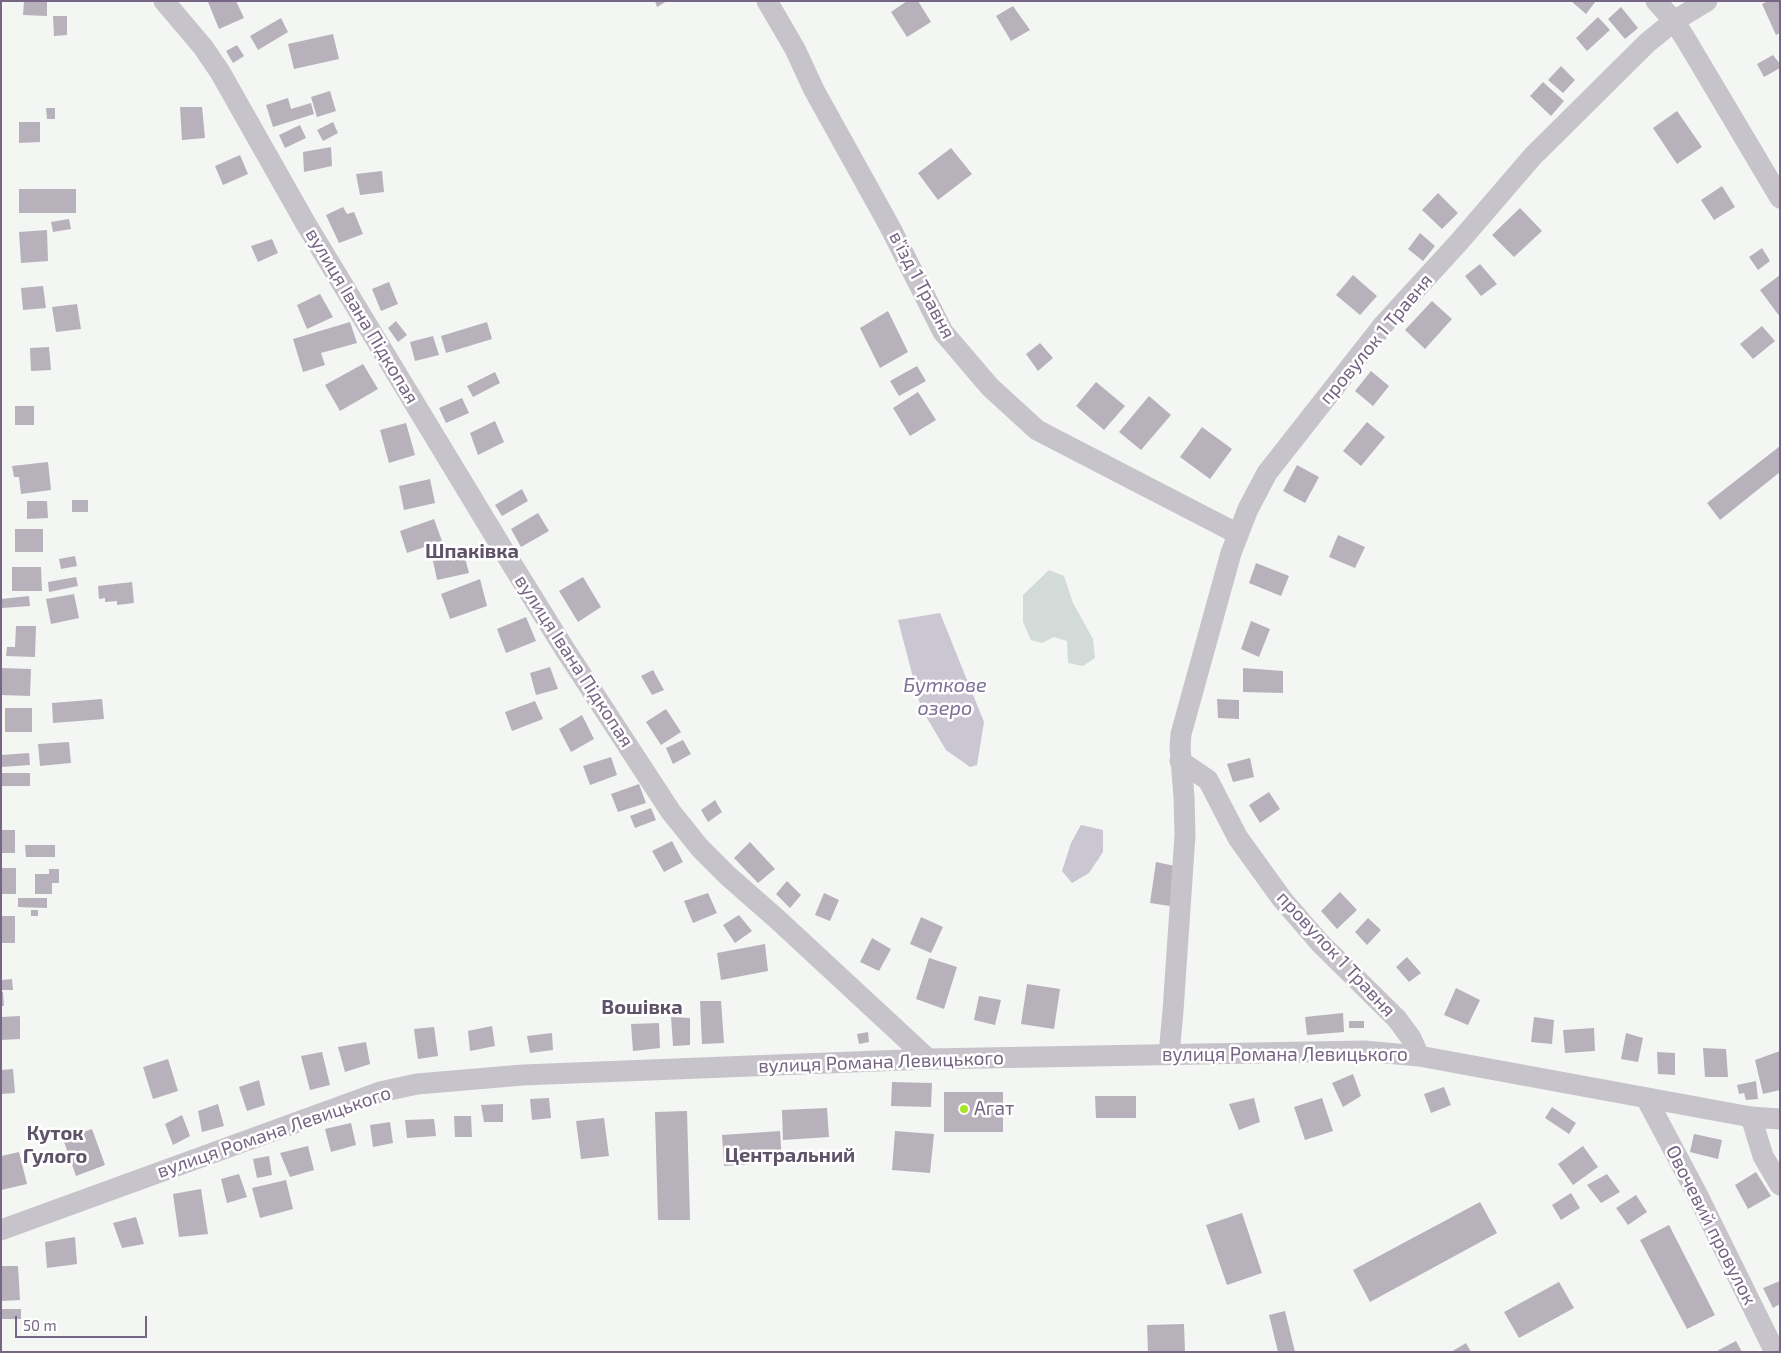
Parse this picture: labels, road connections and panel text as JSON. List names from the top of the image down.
{
  "streets": {
    "street": [
      "в’їзд 1 Травня",
      "вулиця Івана Підкопая",
      "провулок 1 Травня",
      "вулиця Романа Левицького",
      "Овочевий провулок"
    ]
  },
  "crossings": [
    ["в’їзд 1 Травня", "провулок 1 Травня"],
    ["вулиця Івана Підкопая", "вулиця Романа Левицького"],
    ["провулок 1 Травня", "вулиця Романа Левицького"],
    ["вулиця Романа Левицького", "Овочевий провулок"]
  ],
  "districts": [
    "Шпаківка",
    "Вошівка",
    "Куток Гулого",
    "Центральний"
  ],
  "water": ["Буткове озеро"],
  "places": ["Агат"],
  "scale_bar": "50 m"
}
